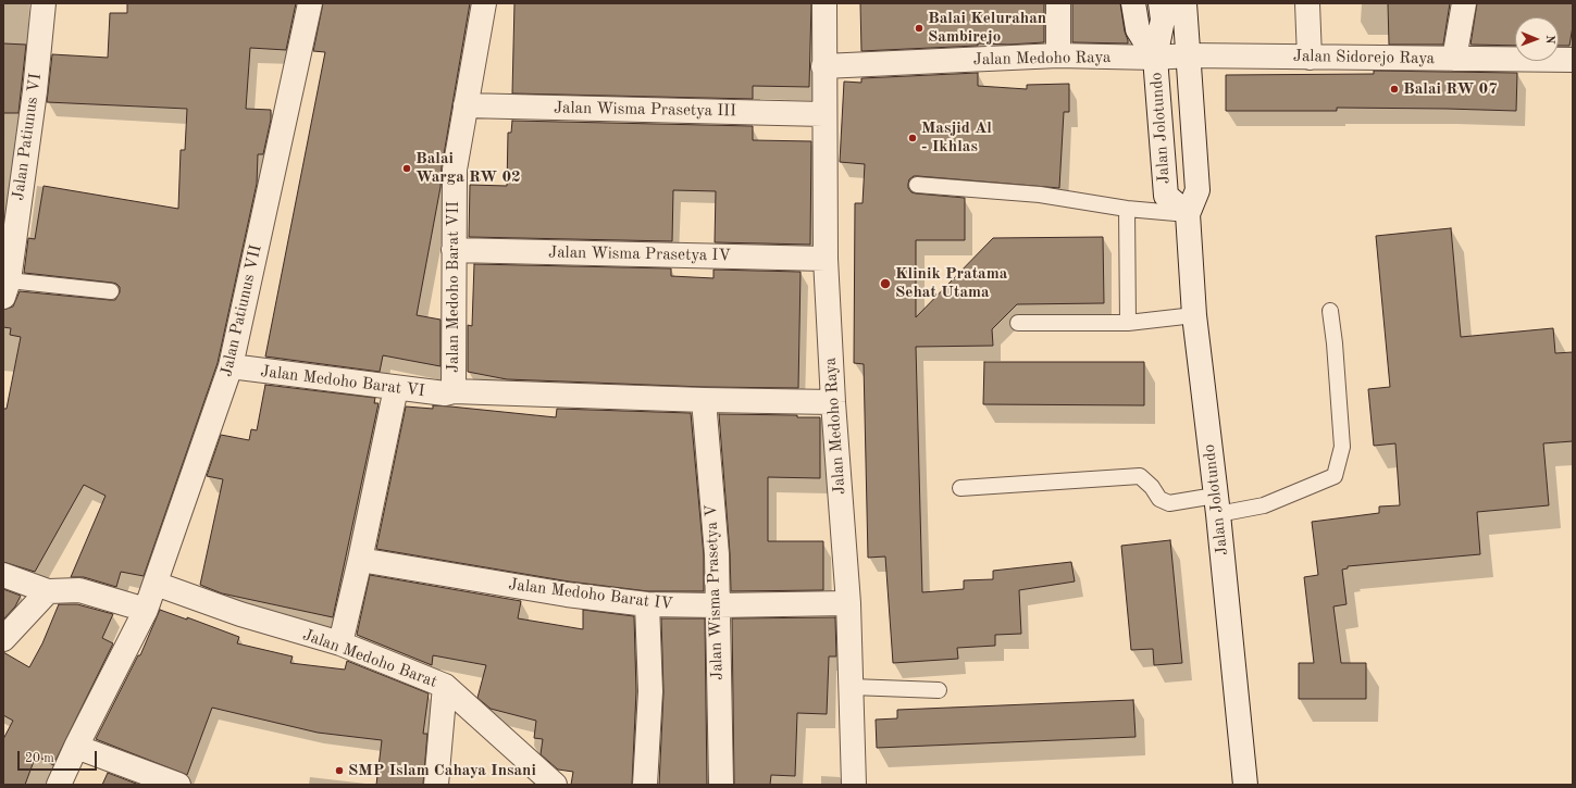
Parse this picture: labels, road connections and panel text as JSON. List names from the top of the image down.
{
  "streets": {
    "street": [
      "Jalan Sidorejo Raya",
      "Jalan Medoho Raya",
      "Jalan Wisma Prasetya III",
      "Jalan Jolotundo",
      "Jalan Patiunus VI",
      "Jalan Wisma Prasetya IV",
      "Jalan Medoho Barat VII",
      "Jalan Patiunus VII",
      "Jalan Medoho Barat VI",
      "Jalan Wisma Prasetya V",
      "Jalan Medoho Barat IV",
      "Jalan Medoho Barat"
    ]
  },
  "crossings": [
    ["Jalan Sidorejo Raya", "Jalan Medoho Raya"],
    ["Jalan Sidorejo Raya", "Jalan Jolotundo"],
    ["Jalan Medoho Raya", "Jalan Wisma Prasetya III"],
    ["Jalan Medoho Raya", "Jalan Jolotundo"],
    ["Jalan Medoho Raya", "Jalan Wisma Prasetya IV"],
    ["Jalan Medoho Raya", "Jalan Medoho Barat IV"],
    ["Jalan Wisma Prasetya III", "Jalan Medoho Barat VII"],
    ["Jalan Wisma Prasetya IV", "Jalan Medoho Barat VII"],
    ["Jalan Medoho Barat VII", "Jalan Medoho Barat VI"],
    ["Jalan Patiunus VII", "Jalan Medoho Barat VI"],
    ["Jalan Patiunus VII", "Jalan Medoho Barat"],
    ["Jalan Wisma Prasetya V", "Jalan Medoho Barat IV"]
  ],
  "places": [
    "Balai Kelurahan Sambirejo",
    "Balai RW 07",
    "Masjid Al - Ikhlas",
    "Balai Warga RW 02",
    "Klinik Pratama Sehat Utama",
    "SMP Islam Cahaya Insani"
  ],
  "scale_bar": "20 m",
  "north": "right"
}
